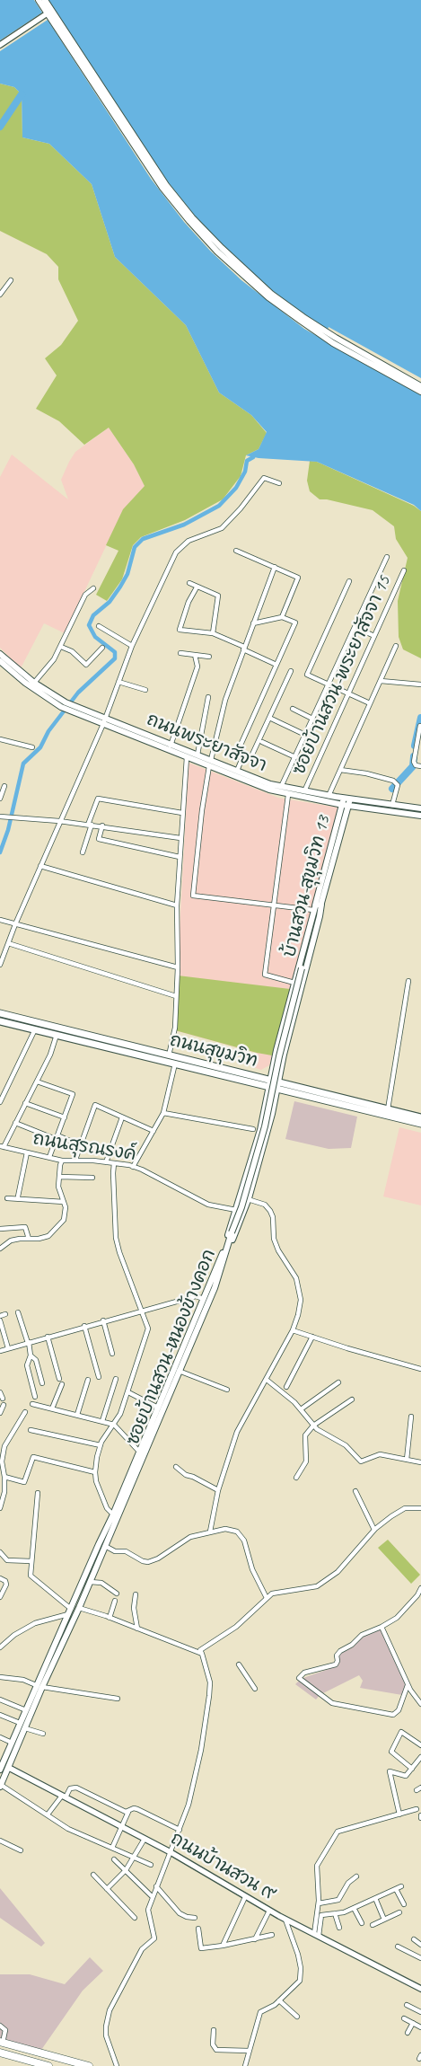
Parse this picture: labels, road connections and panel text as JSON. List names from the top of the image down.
{
  "streets": {
    "main road": [
      "ถนนพระยาสัจจา",
      "บ้านสวน-สุขุมวิท 13",
      "ถนนสุขุมวิท",
      "ซอยบ้านสวน-หนองข้างคอก"
    ],
    "street": ["ซอยบ้านสวน-พระยาสัจจา 15", "ถนนสุรณรงค์", "ถนนบ้านสวน ๙"]
  },
  "crossings": [
    ["ซอยบ้านสวน-พระยาสัจจา 15", "ถนนพระยาสัจจา"],
    ["ถนนพระยาสัจจา", "บ้านสวน-สุขุมวิท 13"],
    ["บ้านสวน-สุขุมวิท 13", "ซอยบ้านสวน-หนองข้างคอก"],
    ["ซอยบ้านสวน-หนองข้างคอก", "ถนนบ้านสวน ๙"]
  ]
}
